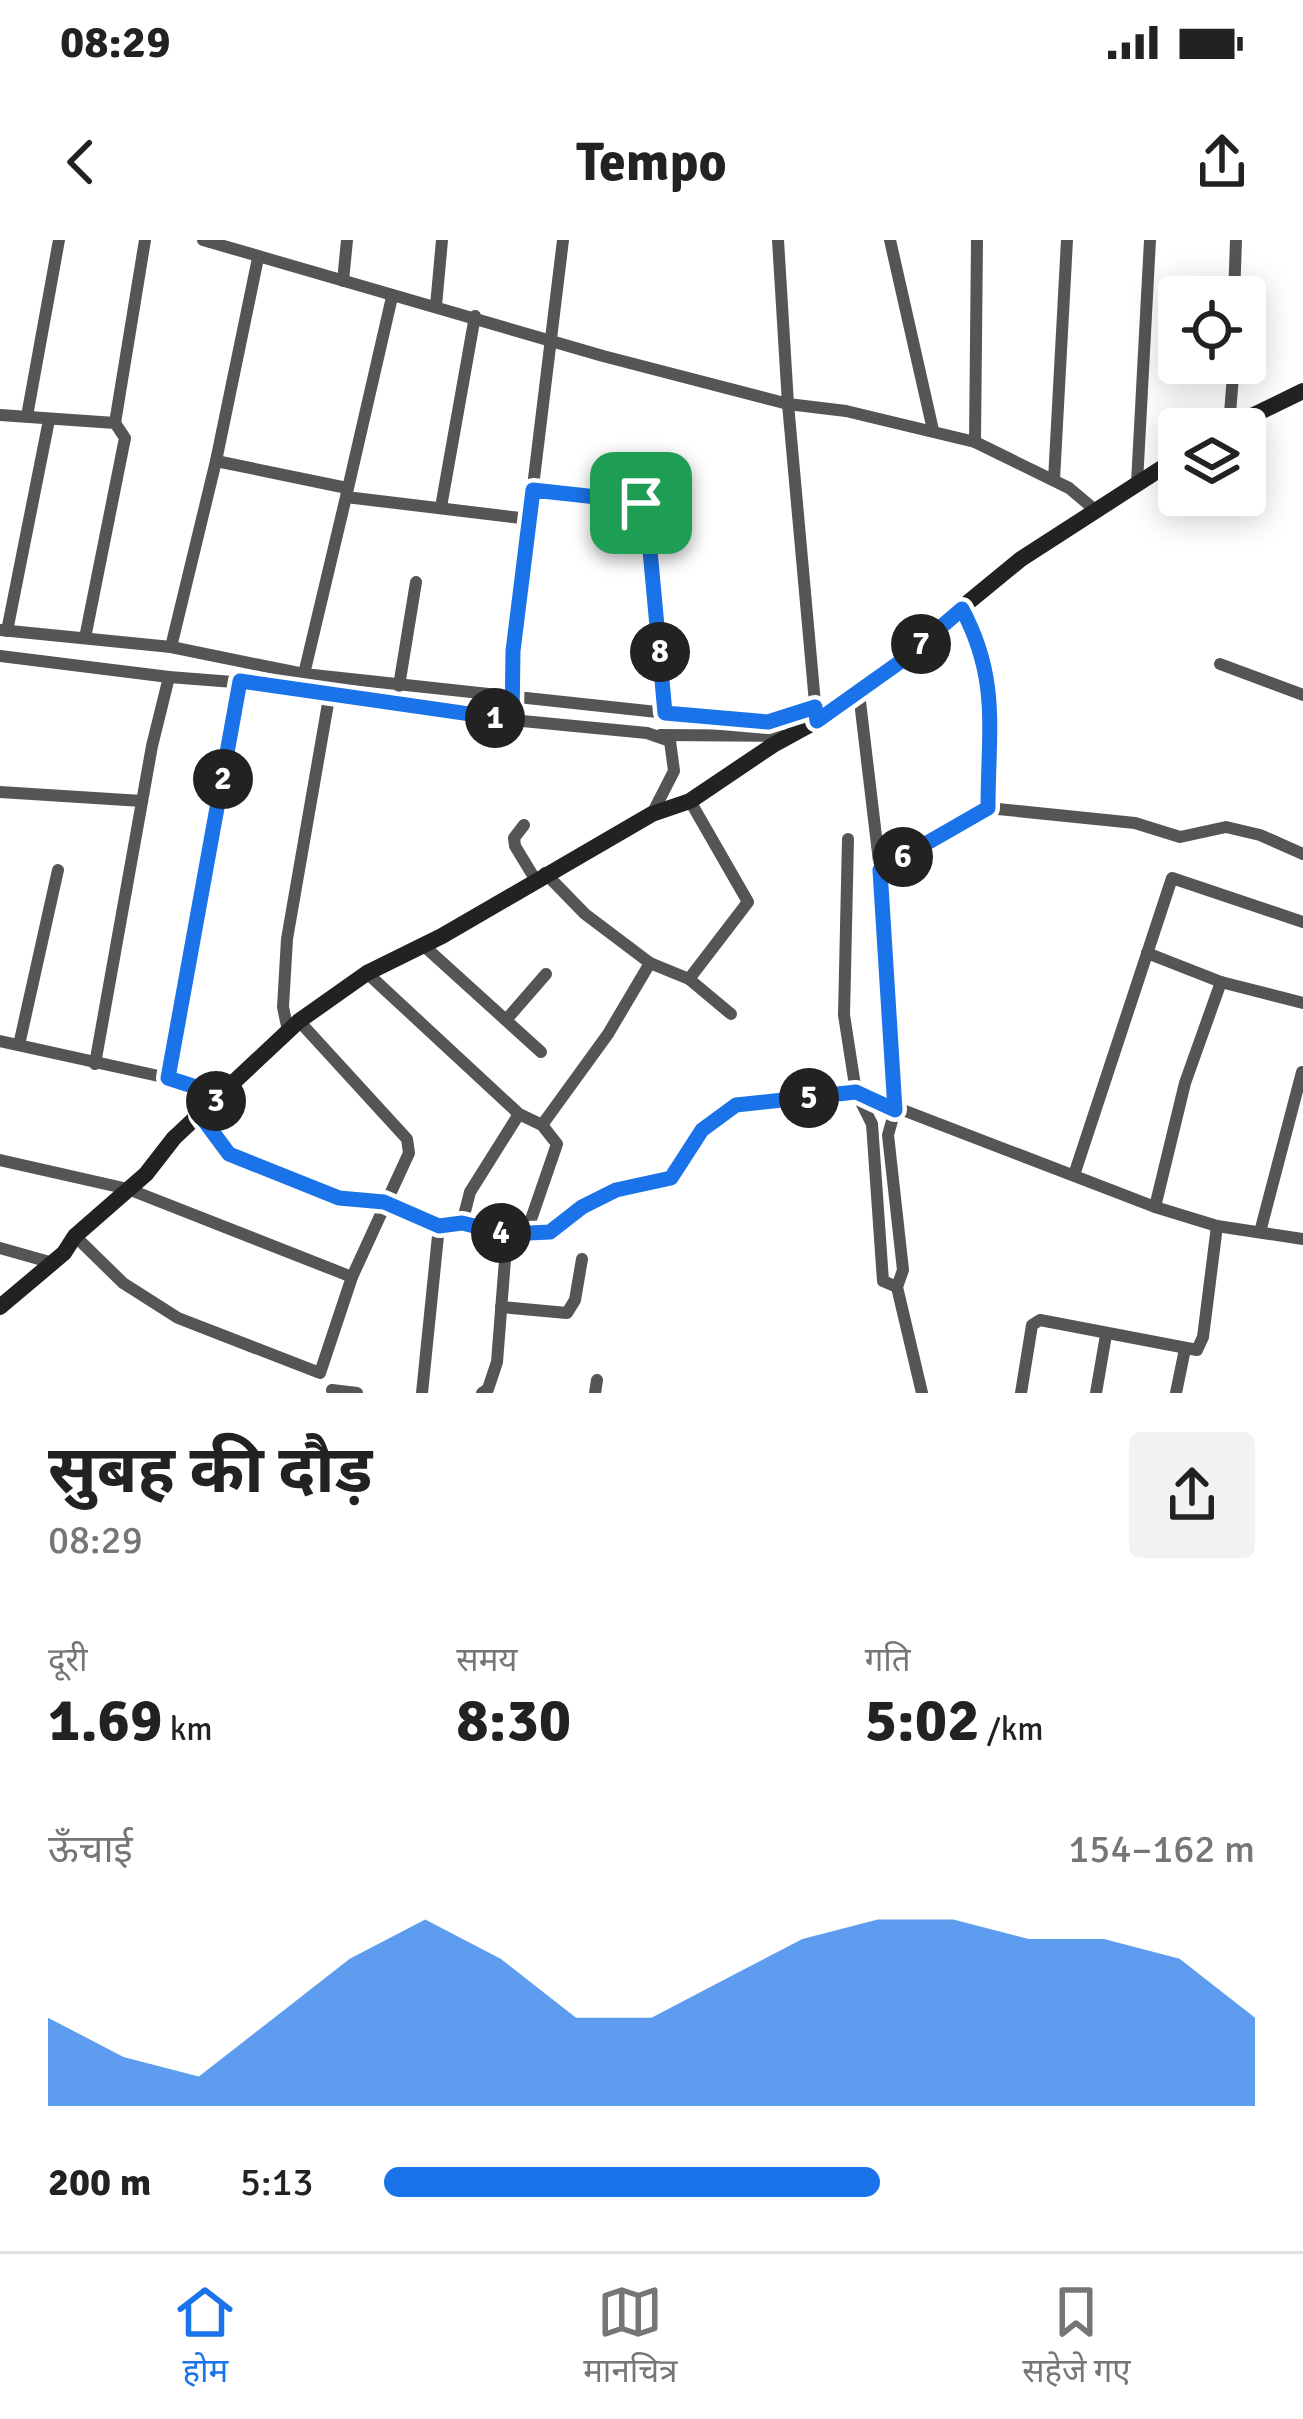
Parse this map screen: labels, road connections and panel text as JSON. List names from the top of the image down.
{
  "page": {
    "status": "08:29",
    "header": "Tempo",
    "pins": [
      "7",
      "8",
      "1",
      "2",
      "6",
      "5",
      "3",
      "4"
    ],
    "heading": ["सुबह की दौड़", "08:29"],
    "stats": [
      ["दूरी", "1.69 km"],
      ["समय", "8:30"],
      ["गति", "5:02 /km"]
    ],
    "chart": ["ऊँचाई", "154–162 m"],
    "list": [
      {
        "name": "200 m",
        "note": "5:13"
      }
    ],
    "tabs": ["होम", "मानचित्र", "सहेजे गए"]
  }
}
